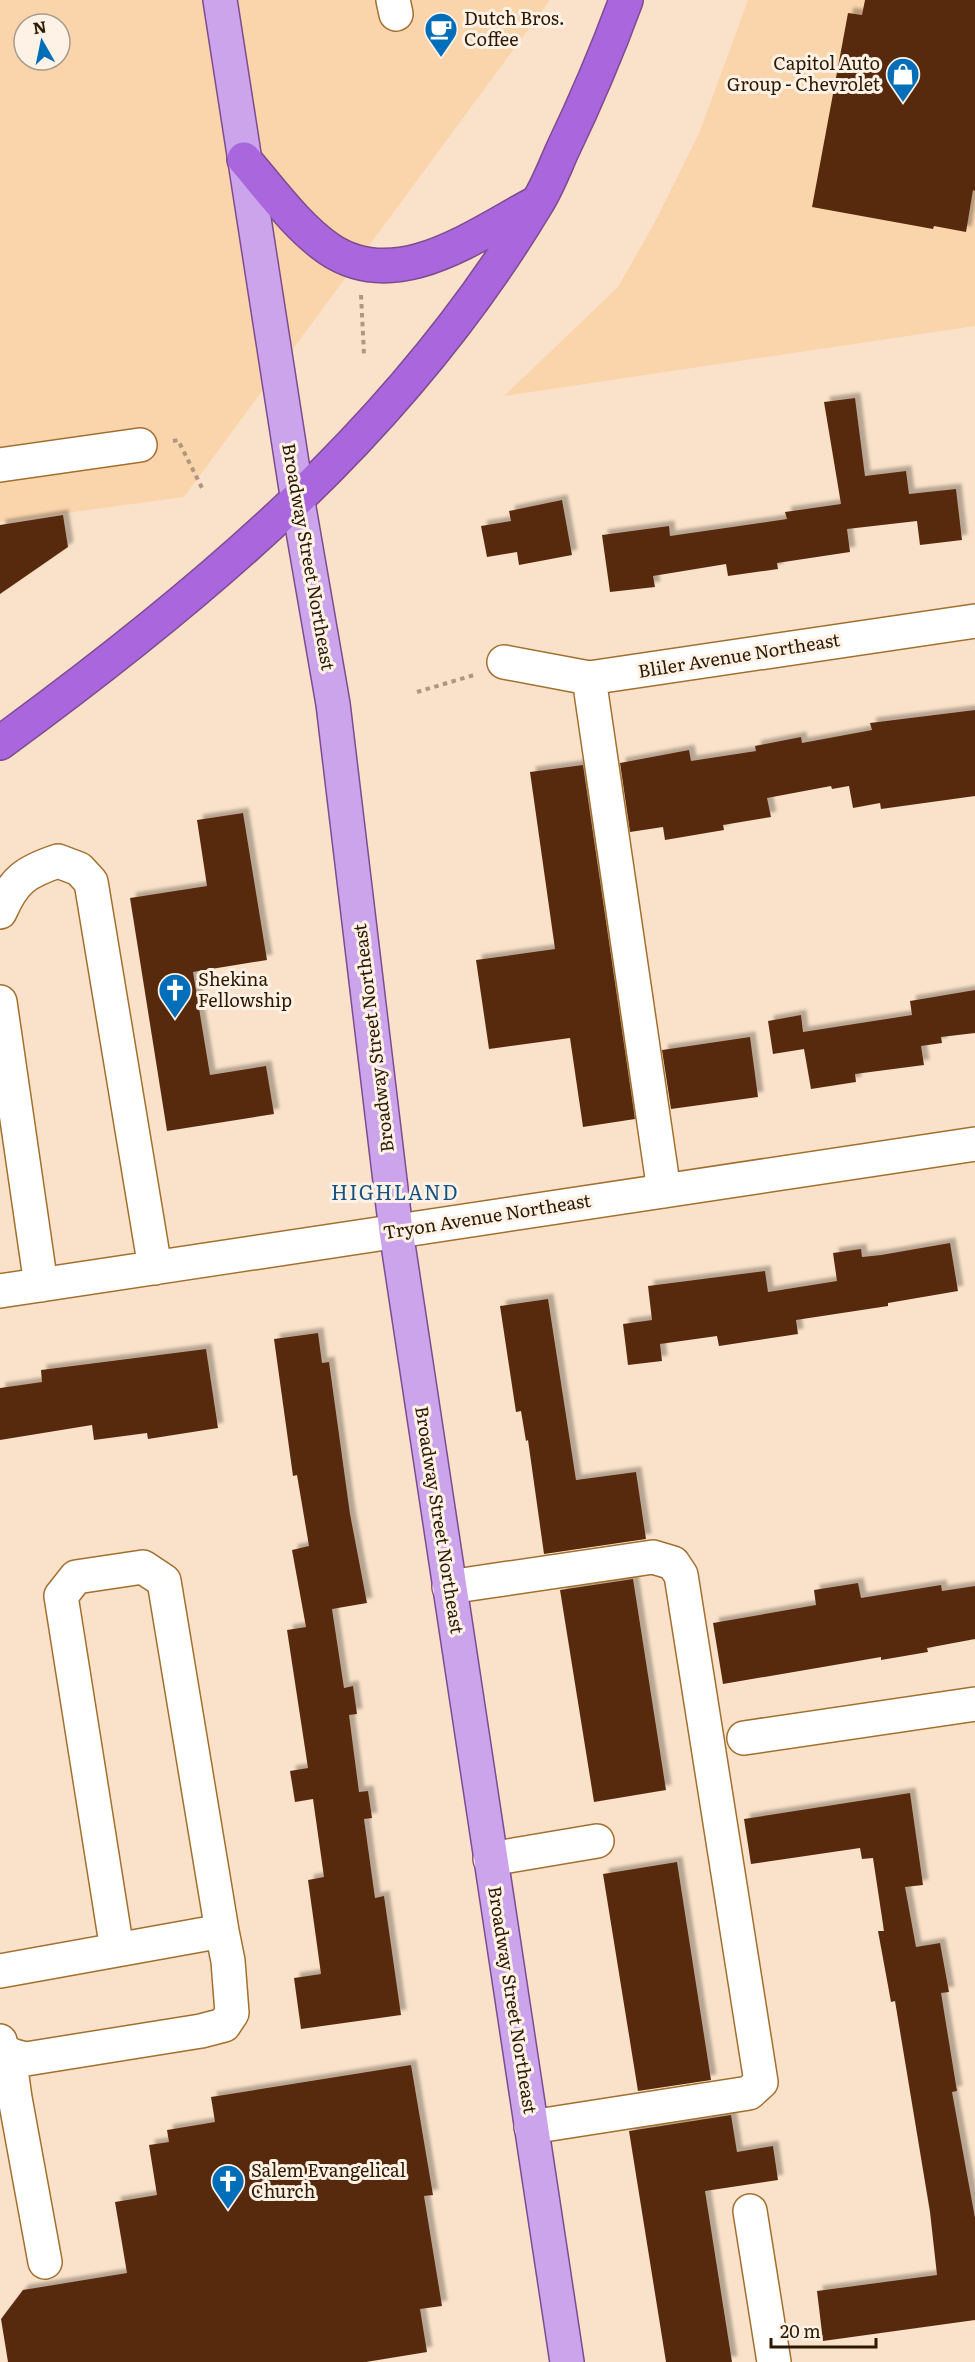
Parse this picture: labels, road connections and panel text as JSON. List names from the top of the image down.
{
  "streets": {
    "main road": ["Broadway Street Northeast"],
    "street": ["Bliler Avenue Northeast", "Tryon Avenue Northeast"]
  },
  "crossings": [
    ["Broadway Street Northeast", "Tryon Avenue Northeast"]
  ],
  "districts": ["HIGHLAND"],
  "places": {
    "cafe": ["Dutch Bros. Coffee"],
    "shop": ["Capitol Auto Group - Chevrolet"],
    "church": ["Shekina Fellowship", "Salem Evangelical Church"]
  },
  "scale_bar": "20 m",
  "north": "top"
}
